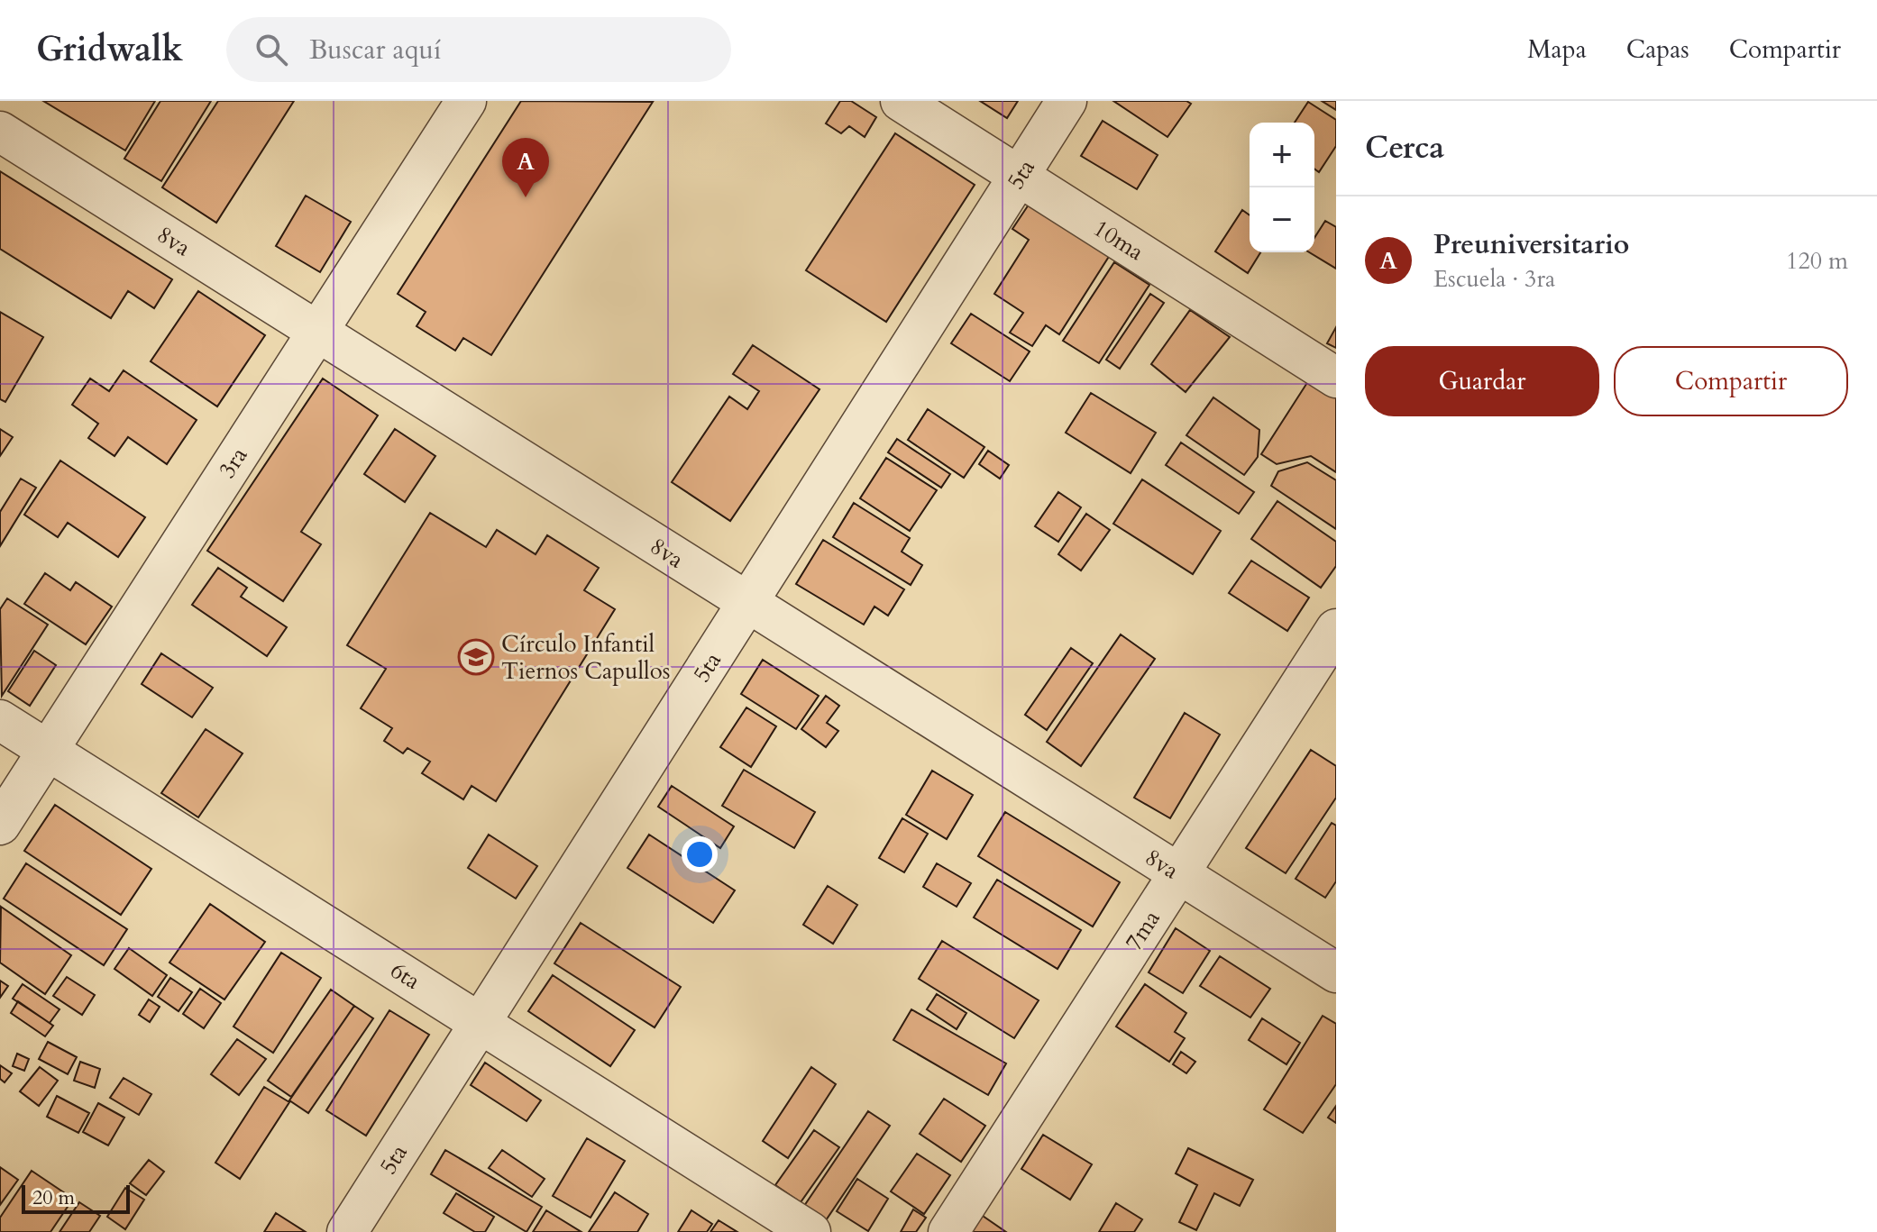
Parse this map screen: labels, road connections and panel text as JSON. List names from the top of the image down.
{
  "streets": {
    "street": [
      "5ta",
      "10ma",
      "8va",
      "3ra",
      "7ma",
      "6ta"
    ]
  },
  "crossings": [
    ["5ta", "10ma"],
    ["5ta", "8va"],
    ["5ta", "6ta"],
    ["8va", "3ra"],
    ["8va", "7ma"],
    ["3ra", "6ta"]
  ],
  "places": {
    "school or university": ["Círculo Infantil Tiernos Capullos"]
  },
  "scale_bar": "20 m",
  "page": {
    "header": "Gridwalk",
    "search": "Buscar aquí",
    "nav": ["Mapa", "Capas", "Compartir"],
    "heading": "Cerca",
    "map_buttons": ["+", "−"],
    "pins": "A",
    "list": [
      {
        "mark": "A",
        "name": "Preuniversitario",
        "note": "Escuela · 3ra",
        "value": "120 m"
      }
    ],
    "buttons": ["Guardar", "Compartir"],
    "scale": "20 m"
  }
}
